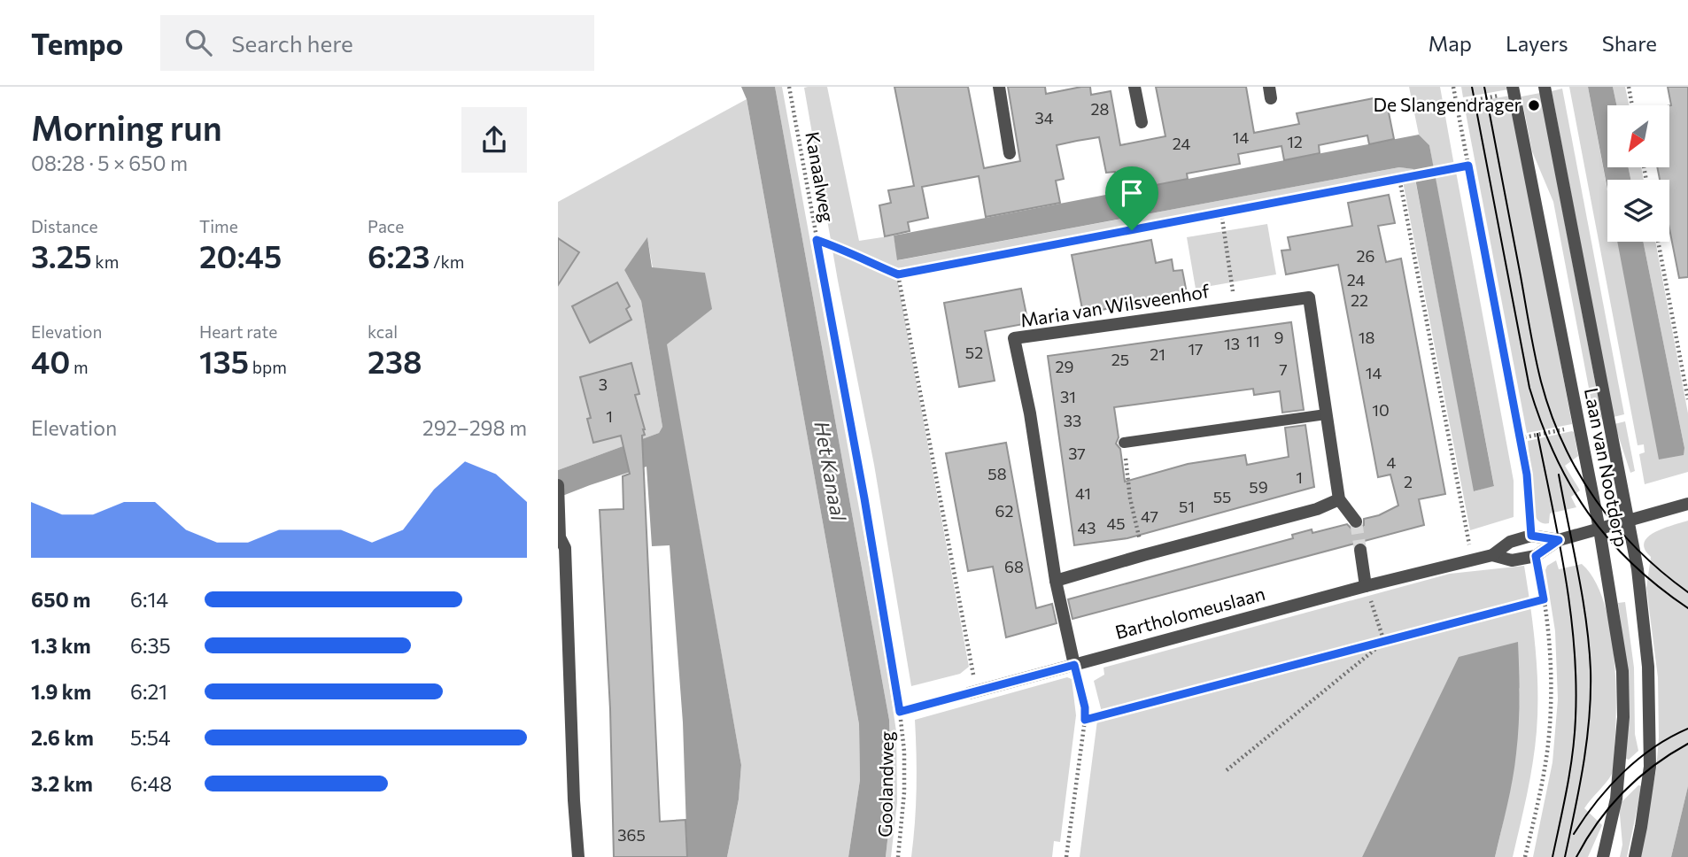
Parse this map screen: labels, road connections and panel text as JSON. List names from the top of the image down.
{
  "streets": {
    "street": ["Maria van Wilsveenhof", "Laan van Nootdorp", "Bartholomeuslaan"],
    "path": ["Kanaalweg", "Goolandweg"]
  },
  "crossings": [
    ["Kanaalweg", "Goolandweg"],
    ["Maria van Wilsveenhof", "Bartholomeuslaan"],
    ["Laan van Nootdorp", "Bartholomeuslaan"]
  ],
  "water": ["Het Kanaal"],
  "places": ["De Slangendrager"],
  "house_numbers": [
    "28",
    "34",
    "14",
    "12",
    "24",
    "26",
    "24",
    "22",
    "9",
    "18",
    "11",
    "13",
    "17",
    "52",
    "21",
    "25",
    "29",
    "7",
    "14",
    "3",
    "31",
    "10",
    "1",
    "33",
    "37",
    "4",
    "58",
    "1",
    "2",
    "59",
    "41",
    "55",
    "51",
    "62",
    "47",
    "45",
    "43",
    "68",
    "365"
  ],
  "north": "bottom left",
  "page": {
    "header": "Tempo",
    "search": "Search here",
    "nav": ["Map", "Layers", "Share"],
    "heading": ["Morning run", "08:28 · 5 × 650 m"],
    "stats": [
      ["Distance", "3.25 km"],
      ["Time", "20:45"],
      ["Pace", "6:23 /km"],
      ["Elevation", "40 m"],
      ["Heart rate", "135 bpm"],
      ["kcal", "238"]
    ],
    "chart": ["Elevation", "292–298 m"],
    "list": [
      {
        "name": "650 m",
        "note": "6:14"
      },
      {
        "name": "1.3 km",
        "note": "6:35"
      },
      {
        "name": "1.9 km",
        "note": "6:21"
      },
      {
        "name": "2.6 km",
        "note": "5:54"
      },
      {
        "name": "3.2 km",
        "note": "6:48"
      }
    ]
  }
}
